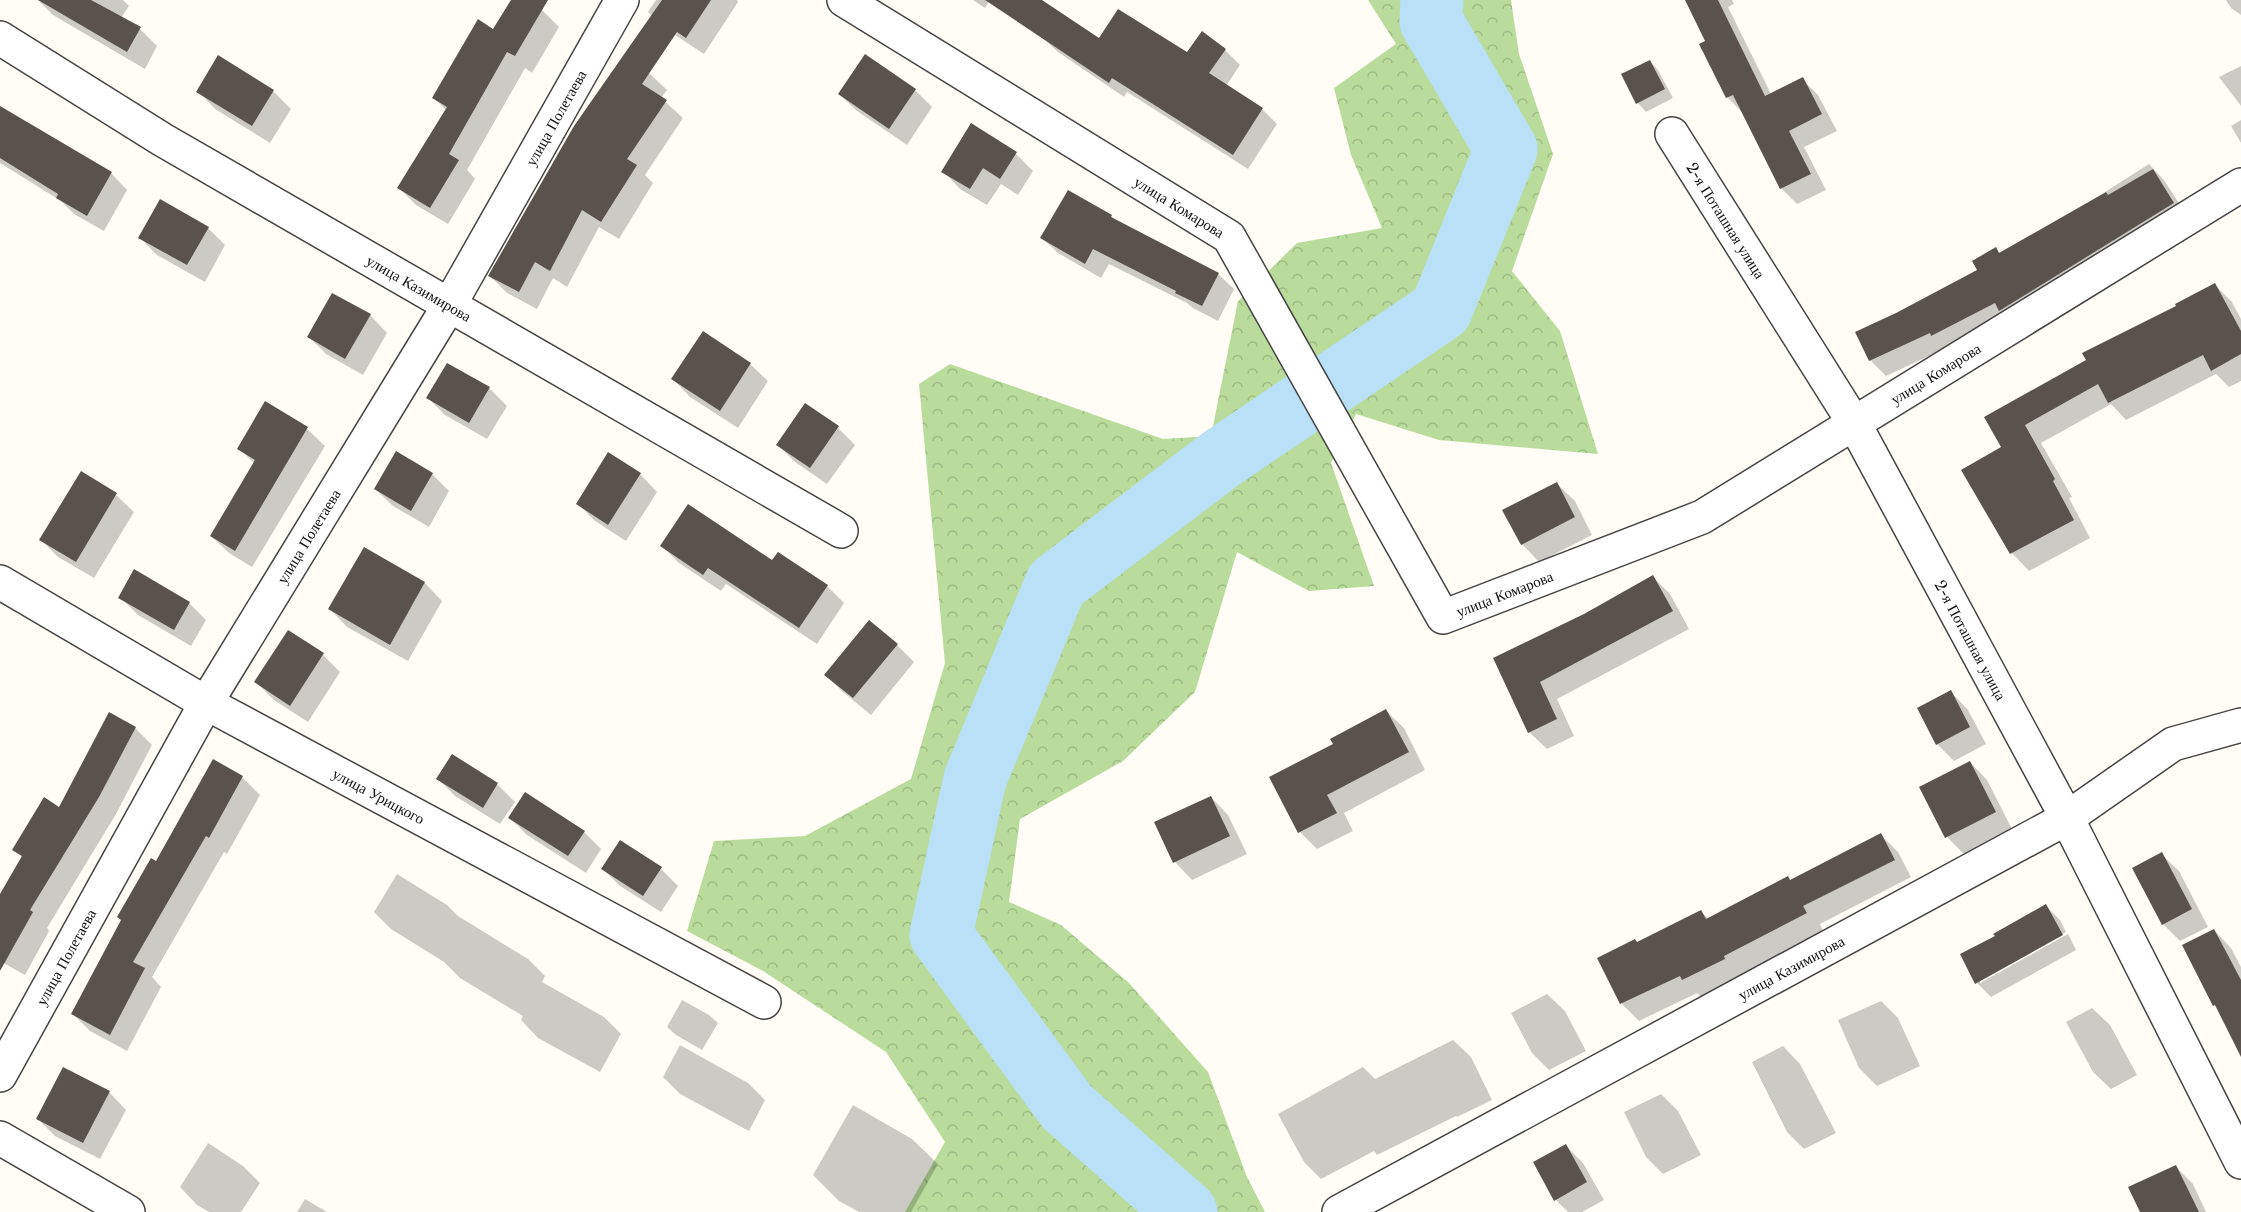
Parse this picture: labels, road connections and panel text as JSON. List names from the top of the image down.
{
  "streets": {
    "street": [
      "улица Полетаева",
      "улица Комарова",
      "2-я Поташная улица",
      "улица Казимирова",
      "улица Урицкого"
    ]
  },
  "crossings": [
    ["улица Полетаева", "улица Казимирова"],
    ["улица Полетаева", "улица Урицкого"],
    ["улица Комарова", "2-я Поташная улица"],
    ["2-я Поташная улица", "улица Казимирова"]
  ]
}
